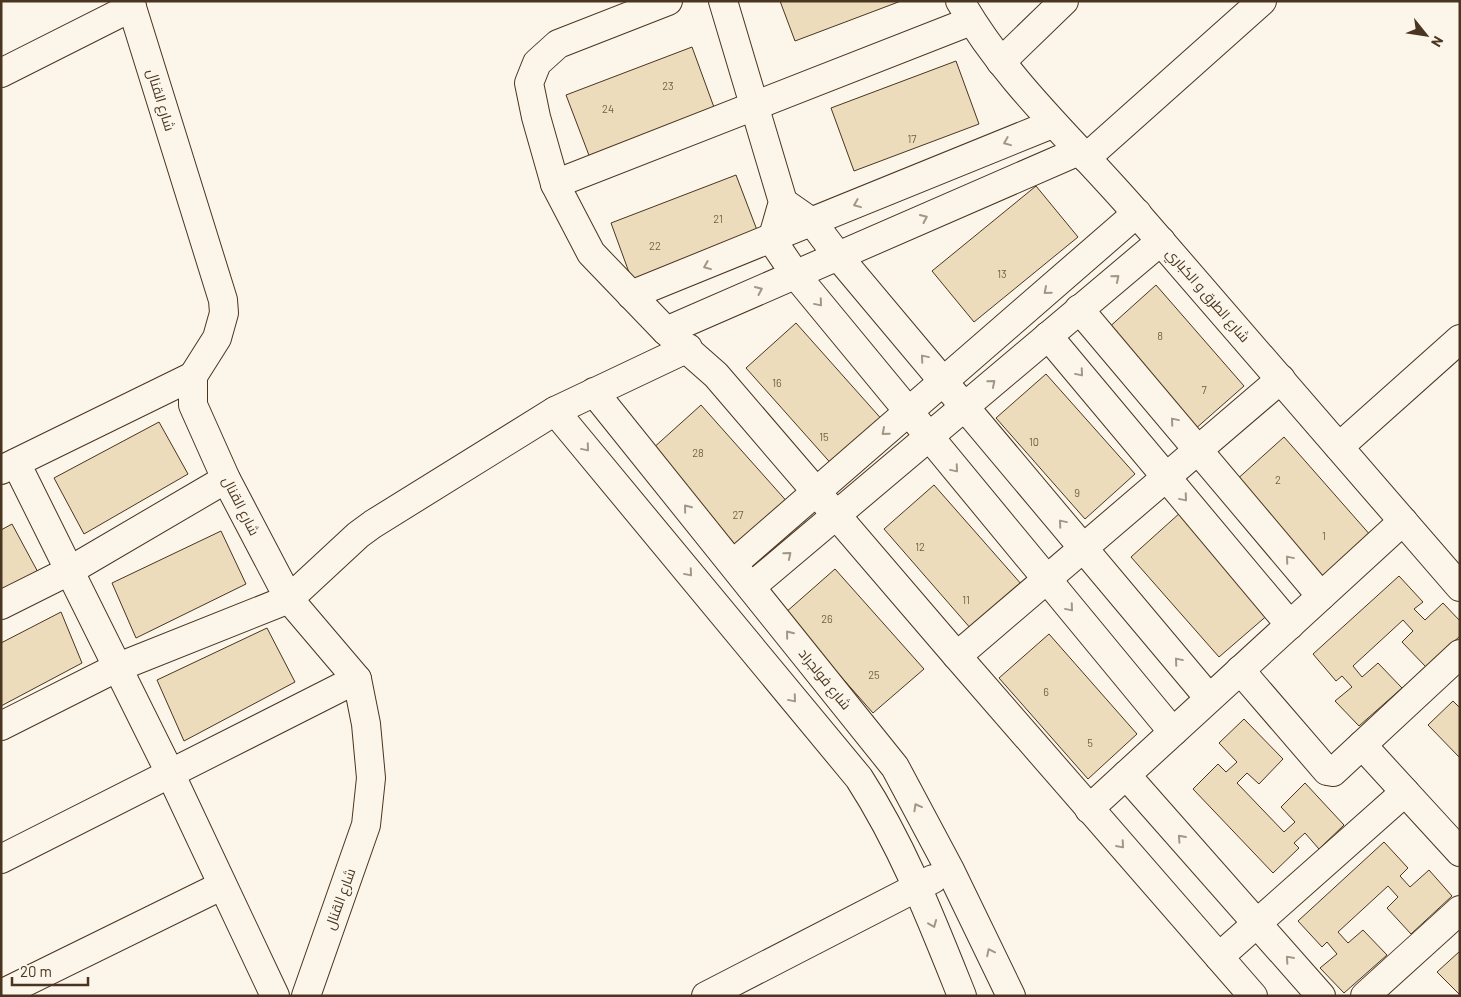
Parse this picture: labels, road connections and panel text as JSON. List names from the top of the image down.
{
  "streets": {
    "street": ["شارع القنال", "شارع الطرق و الكباري", "شارع فولجراد"]
  },
  "house_numbers": [
    "23",
    "24",
    "17",
    "21",
    "22",
    "13",
    "8",
    "16",
    "7",
    "15",
    "10",
    "28",
    "2",
    "9",
    "27",
    "1",
    "12",
    "11",
    "26",
    "25",
    "6",
    "5"
  ],
  "scale_bar": "20 m",
  "north": "bottom right"
}
